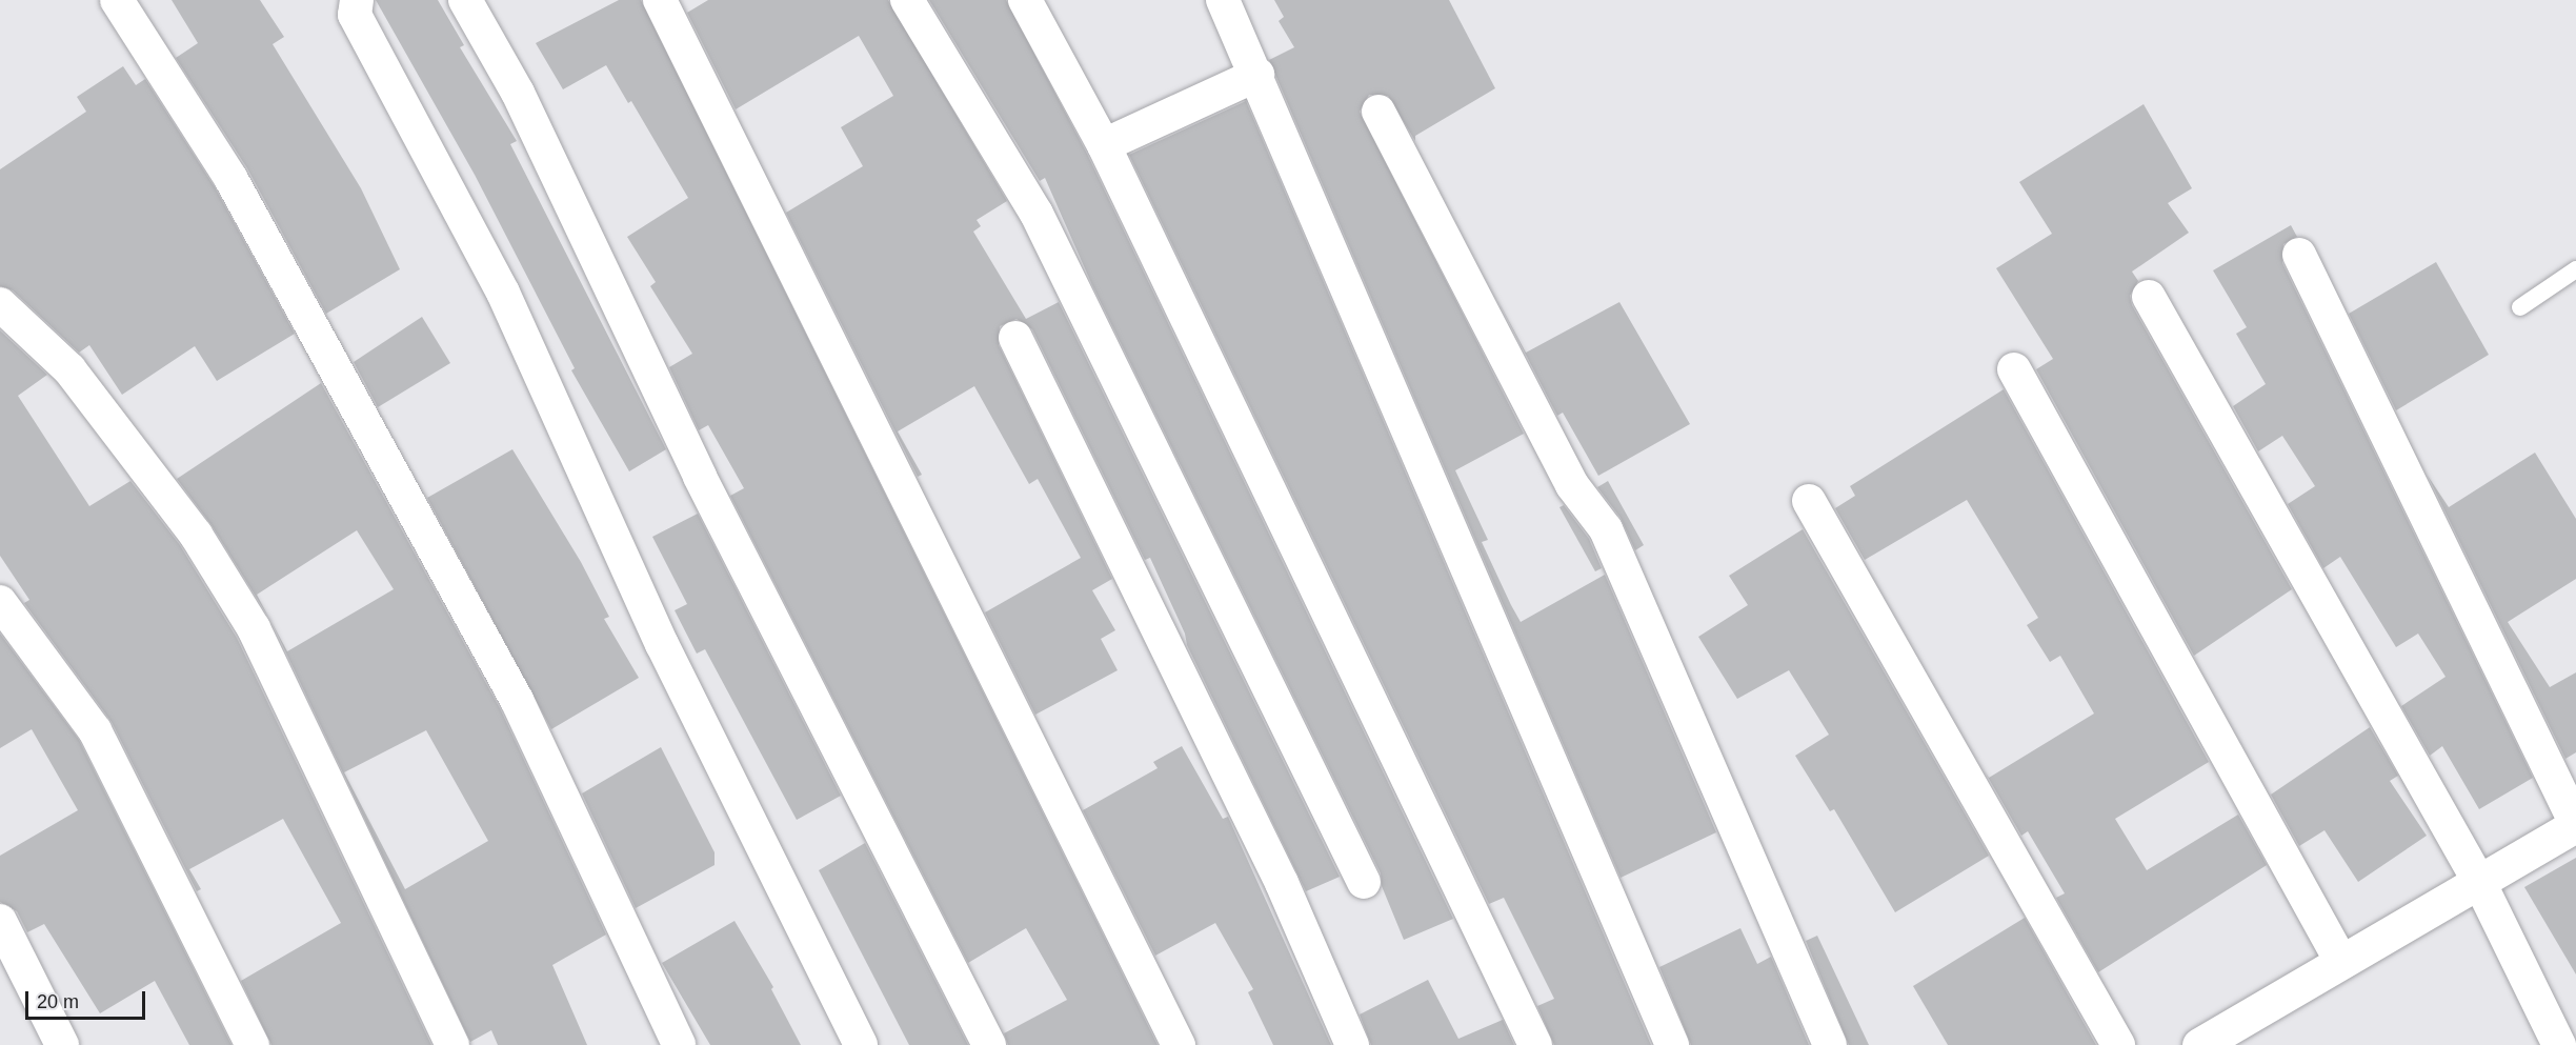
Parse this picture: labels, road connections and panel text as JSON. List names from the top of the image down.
{
  "scale_bar": "20 m"
}
